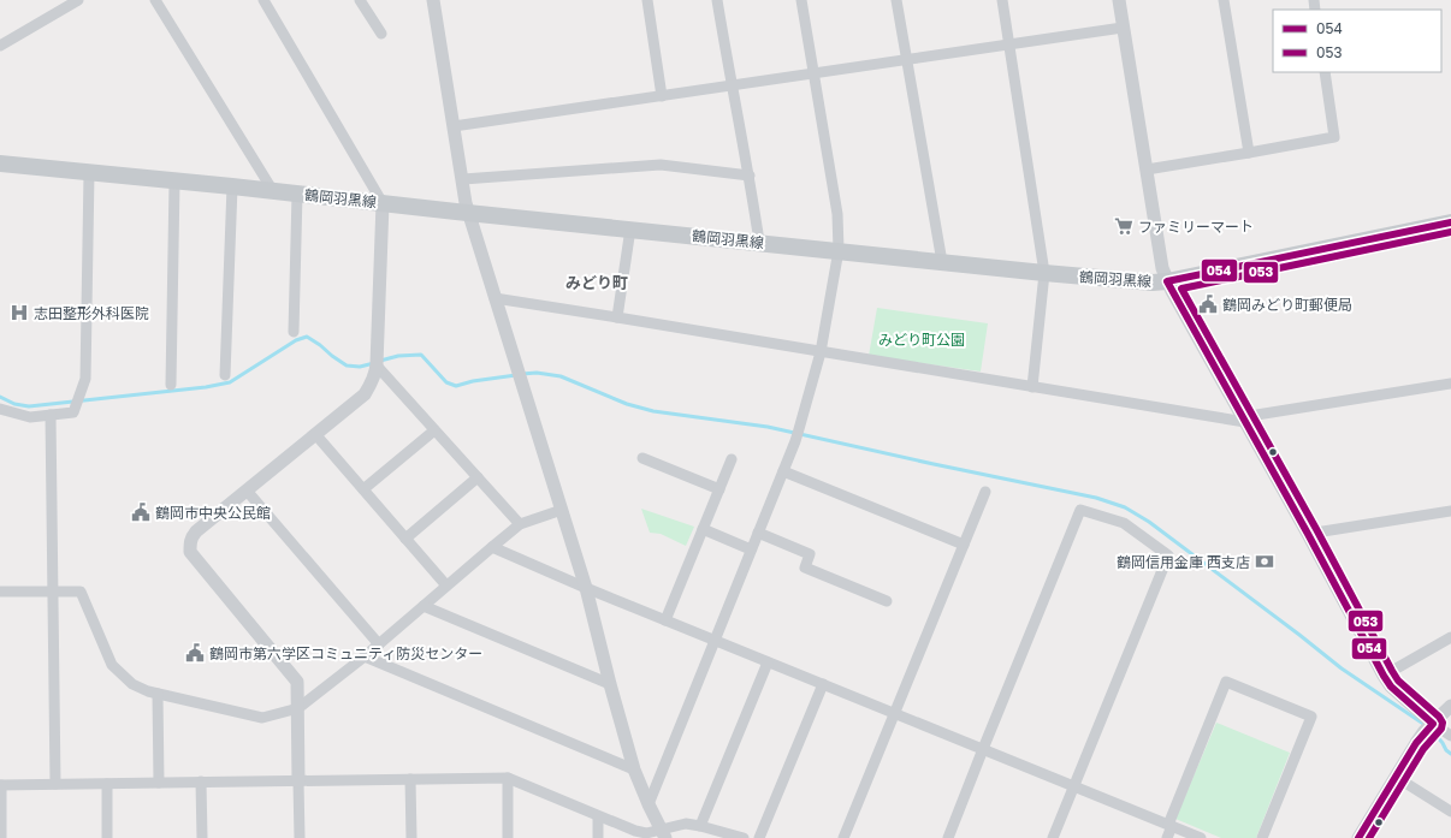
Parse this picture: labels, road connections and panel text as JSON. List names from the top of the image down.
{
  "streets": {
    "main road": ["鶴岡羽黒線"]
  },
  "districts": ["みどり町"],
  "parks": ["みどり町公園"],
  "places": {
    "supermarket": ["ファミリーマート"],
    "public building": ["鶴岡みどり町郵便局", "鶴岡市中央公民館", "鶴岡市第六学区コミュニティ防災センター"],
    "hospital": ["志田整形外科医院"],
    "bank": ["鶴岡信用金庫 西支店"]
  },
  "lines": ["transit line 054", "transit line 053"],
  "legend": ["054", "053"]
}
